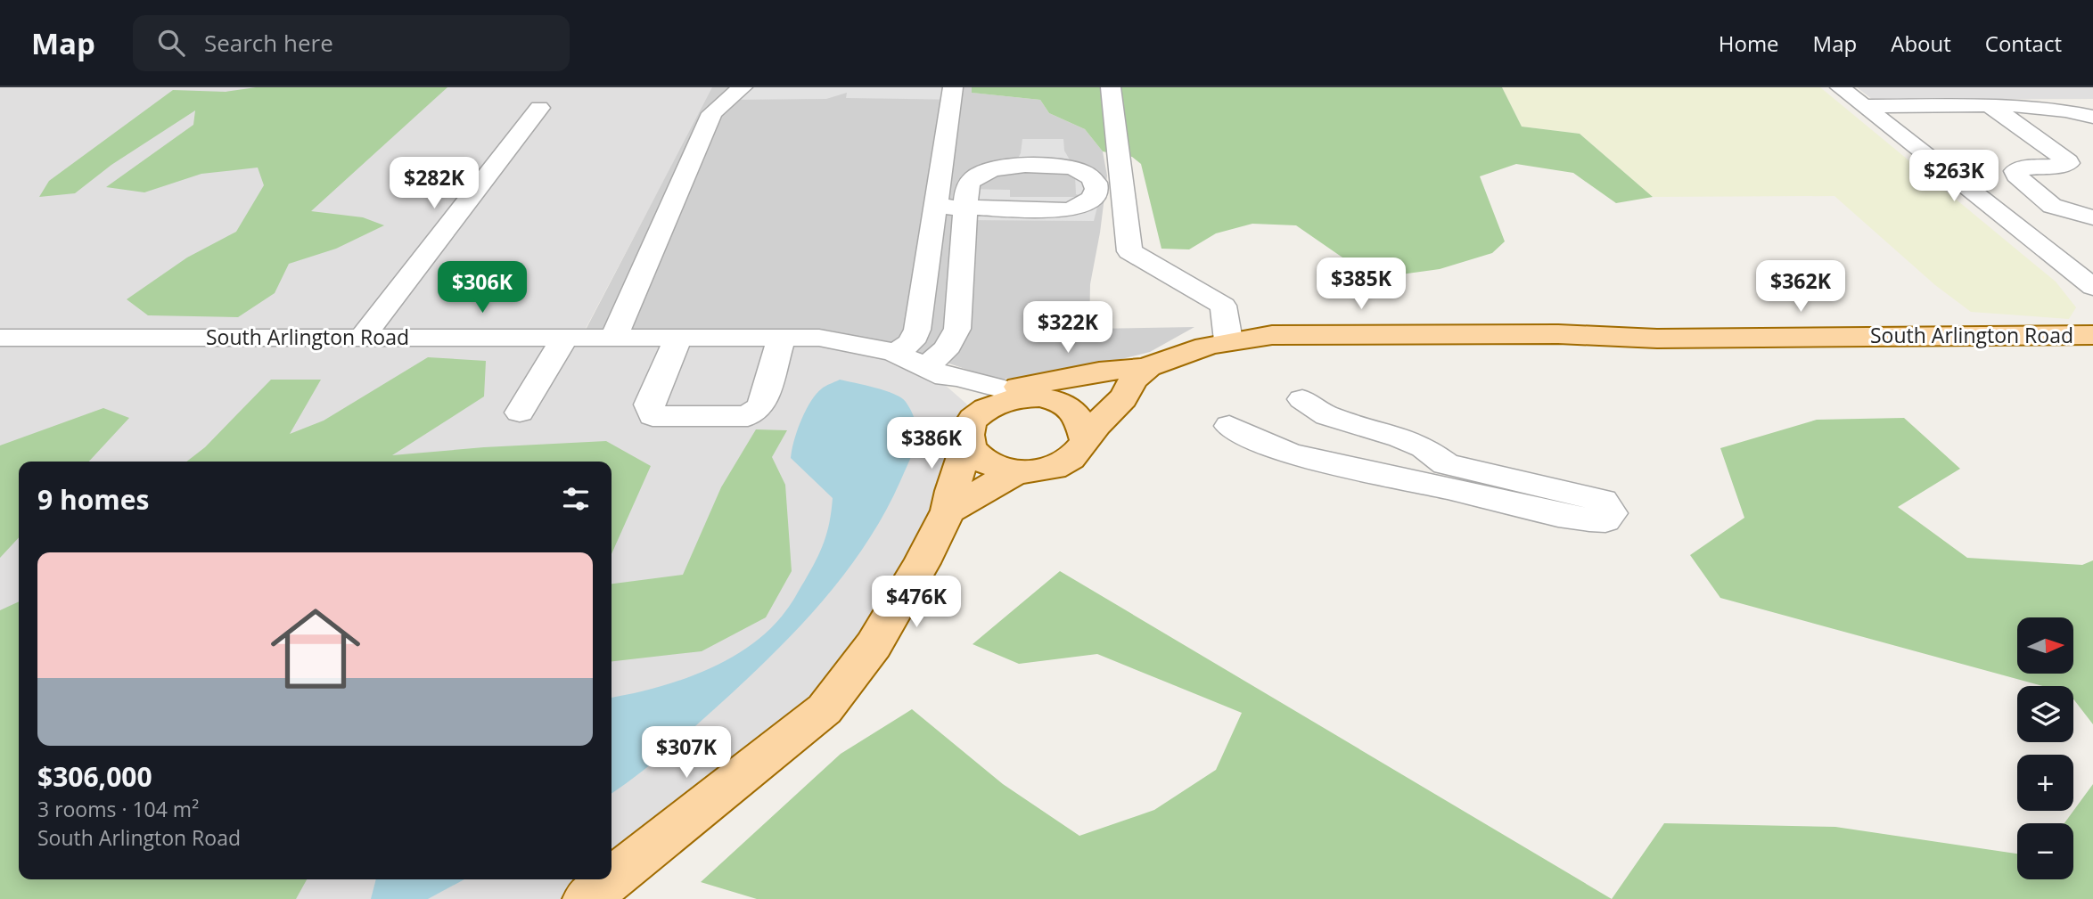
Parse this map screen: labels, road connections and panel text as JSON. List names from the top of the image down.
{
  "streets": {
    "main road": ["South Arlington Road"]
  },
  "north": "right",
  "page": {
    "header": "Map",
    "search": "Search here",
    "nav": [
      "Home",
      "Map",
      "About",
      "Contact"
    ],
    "price": [
      "$263K",
      "$282K",
      "$385K",
      "$362K",
      "$306K",
      "$322K",
      "$386K",
      "$476K",
      "$307K"
    ],
    "heading": "9 homes",
    "list": [
      {
        "name": "$306,000",
        "note": "3 rooms · 104 m² · South Arlington Road"
      }
    ],
    "map_buttons": ["+", "−"]
  }
}
